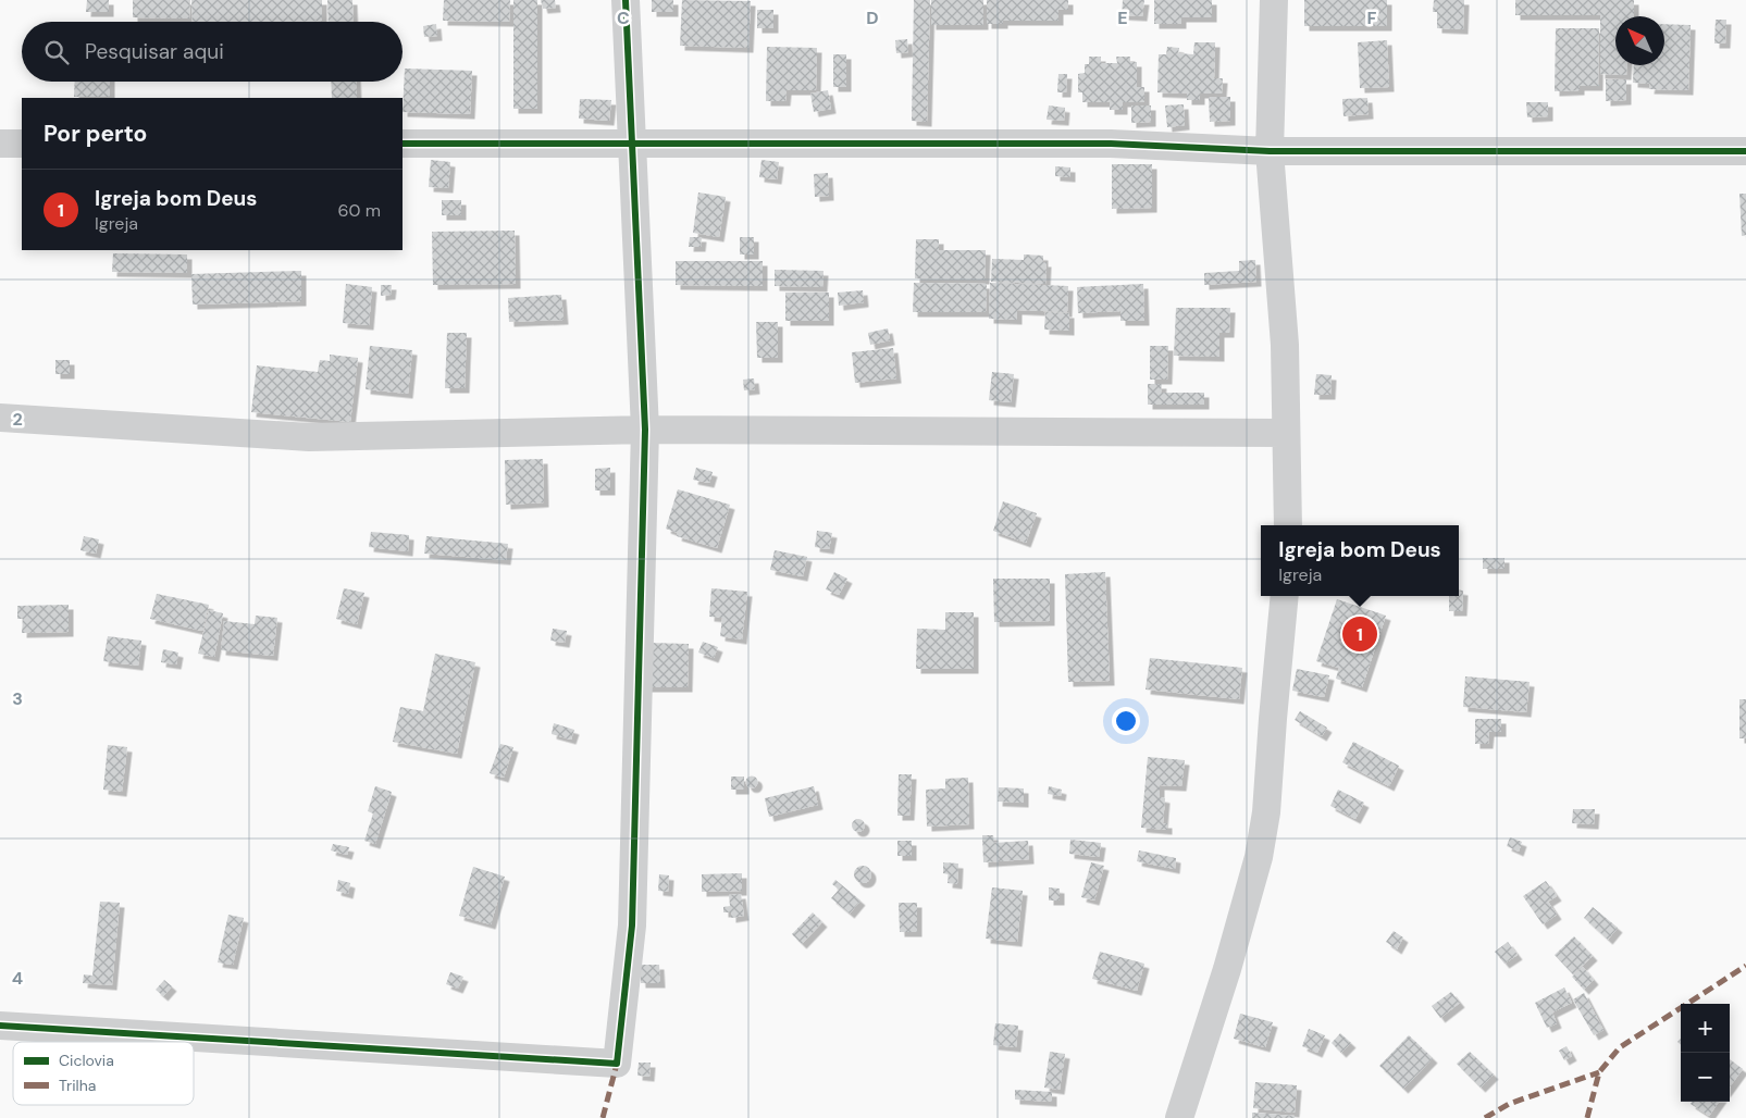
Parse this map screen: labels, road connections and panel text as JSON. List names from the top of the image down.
{
  "legend": ["Ciclovia", "Trilha"],
  "north": "top left",
  "page": {
    "search": "Pesquisar aqui",
    "heading": "Por perto",
    "list": [
      {
        "mark": "1",
        "name": "Igreja bom Deus",
        "note": "Igreja",
        "value": "60 m"
      }
    ],
    "popup": ["Igreja bom Deus", "Igreja"],
    "pins": "1",
    "map_buttons": ["+", "−"]
  },
  "grid": {
    "columns": [
      "C",
      "D",
      "E",
      "F"
    ],
    "rows": ["2", "3", "4"]
  }
}
